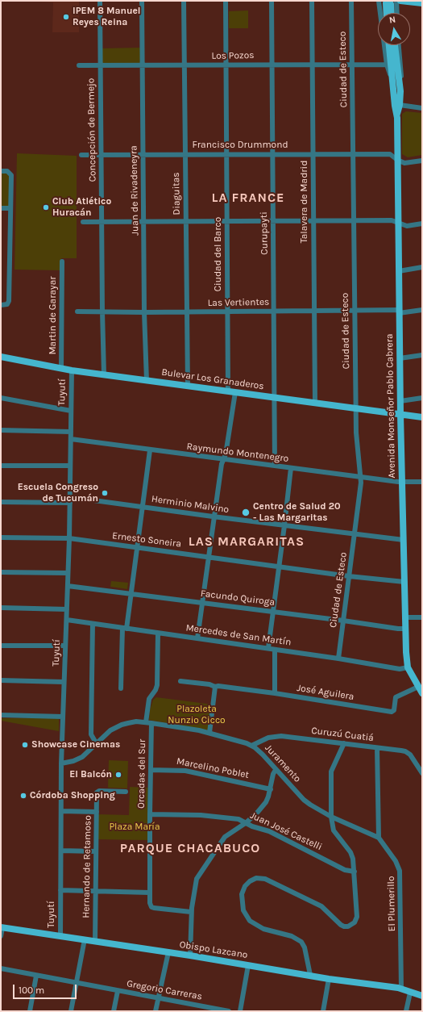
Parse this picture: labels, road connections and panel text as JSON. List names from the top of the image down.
{
  "streets": {
    "main road": ["Bulevar Los Granaderos", "Avenida Monseñor Pablo Cabrera", "Obispo Lazcano"],
    "street": [
      "Los Pozos",
      "Ciudad de Esteco",
      "Concepción de Bermejo",
      "Francisco Drummond",
      "Juan de Rivadeneyra",
      "Diaguitas",
      "Talavera de Madrid",
      "Curupayti",
      "Ciudad del Barco",
      "Las Vertientes",
      "Martin de Garayar",
      "Tuyutí",
      "Raymundo Montenegro",
      "Herminio Malvino",
      "Ernesto Soneira",
      "Facundo Quiroga",
      "Mercedes de San Martín",
      "José Aguilera",
      "Curuzú Cuatiá",
      "Juramento",
      "Marcelino Poblet",
      "Orcadas del Sur",
      "Juan José Castelli",
      "Hernando de Retamoso",
      "El Plumerillo",
      "Gregorio Carreras"
    ]
  },
  "crossings": [
    ["Los Pozos", "Ciudad de Esteco"],
    ["Los Pozos", "Concepción de Bermejo"],
    ["Los Pozos", "Juan de Rivadeneyra"],
    ["Los Pozos", "Diaguitas"],
    ["Los Pozos", "Talavera de Madrid"],
    ["Los Pozos", "Curupayti"],
    ["Los Pozos", "Ciudad del Barco"],
    ["Los Pozos", "Avenida Monseñor Pablo Cabrera"],
    ["Ciudad de Esteco", "Francisco Drummond"],
    ["Ciudad de Esteco", "Las Vertientes"],
    ["Ciudad de Esteco", "Bulevar Los Granaderos"],
    ["Ciudad de Esteco", "Raymundo Montenegro"],
    ["Ciudad de Esteco", "Herminio Malvino"],
    ["Ciudad de Esteco", "Ernesto Soneira"],
    ["Ciudad de Esteco", "Facundo Quiroga"],
    ["Ciudad de Esteco", "Mercedes de San Martín"],
    ["Concepción de Bermejo", "Francisco Drummond"],
    ["Concepción de Bermejo", "Las Vertientes"],
    ["Concepción de Bermejo", "Bulevar Los Granaderos"],
    ["Francisco Drummond", "Juan de Rivadeneyra"],
    ["Francisco Drummond", "Diaguitas"],
    ["Francisco Drummond", "Talavera de Madrid"],
    ["Francisco Drummond", "Curupayti"],
    ["Francisco Drummond", "Ciudad del Barco"],
    ["Francisco Drummond", "Avenida Monseñor Pablo Cabrera"],
    ["Juan de Rivadeneyra", "Las Vertientes"],
    ["Juan de Rivadeneyra", "Bulevar Los Granaderos"],
    ["Diaguitas", "Las Vertientes"],
    ["Diaguitas", "Bulevar Los Granaderos"],
    ["Talavera de Madrid", "Las Vertientes"],
    ["Talavera de Madrid", "Bulevar Los Granaderos"],
    ["Curupayti", "Las Vertientes"],
    ["Curupayti", "Bulevar Los Granaderos"],
    ["Curupayti", "Raymundo Montenegro"],
    ["Ciudad del Barco", "Las Vertientes"],
    ["Ciudad del Barco", "Bulevar Los Granaderos"],
    ["Ciudad del Barco", "Raymundo Montenegro"],
    ["Ciudad del Barco", "Herminio Malvino"],
    ["Ciudad del Barco", "Ernesto Soneira"],
    ["Ciudad del Barco", "Facundo Quiroga"],
    ["Ciudad del Barco", "Mercedes de San Martín"],
    ["Las Vertientes", "Avenida Monseñor Pablo Cabrera"],
    ["Martin de Garayar", "Bulevar Los Granaderos"],
    ["Bulevar Los Granaderos", "Tuyutí"],
    ["Bulevar Los Granaderos", "Avenida Monseñor Pablo Cabrera"],
    ["Tuyutí", "Raymundo Montenegro"],
    ["Tuyutí", "Herminio Malvino"],
    ["Tuyutí", "Ernesto Soneira"],
    ["Tuyutí", "Facundo Quiroga"],
    ["Tuyutí", "Mercedes de San Martín"],
    ["Tuyutí", "Juramento"],
    ["Tuyutí", "Obispo Lazcano"],
    ["Avenida Monseñor Pablo Cabrera", "Raymundo Montenegro"],
    ["Avenida Monseñor Pablo Cabrera", "Herminio Malvino"],
    ["Avenida Monseñor Pablo Cabrera", "Ernesto Soneira"],
    ["Avenida Monseñor Pablo Cabrera", "Facundo Quiroga"],
    ["Avenida Monseñor Pablo Cabrera", "Mercedes de San Martín"],
    ["Avenida Monseñor Pablo Cabrera", "José Aguilera"],
    ["Curuzú Cuatiá", "Juramento"],
    ["Juramento", "Orcadas del Sur"],
    ["Juramento", "El Plumerillo"],
    ["Marcelino Poblet", "Orcadas del Sur"],
    ["Orcadas del Sur", "Juan José Castelli"],
    ["Hernando de Retamoso", "Obispo Lazcano"],
    ["El Plumerillo", "Obispo Lazcano"]
  ],
  "districts": ["LA FRANCE", "LAS MARGARITAS", "PARQUE CHACABUCO"],
  "parks": ["Plazoleta Nunzio Cicco", "Plaza María"],
  "places": [
    "IPEM 8 Manuel Reyes Reina",
    "Club Atlético Huracán",
    "Escuela Congreso de Tucumán",
    "Centro de Salud 20 - Las Margaritas",
    "Showcase Cinemas",
    "El Balcón",
    "Córdoba Shopping"
  ],
  "scale_bar": "100 m",
  "north": "top"
}
